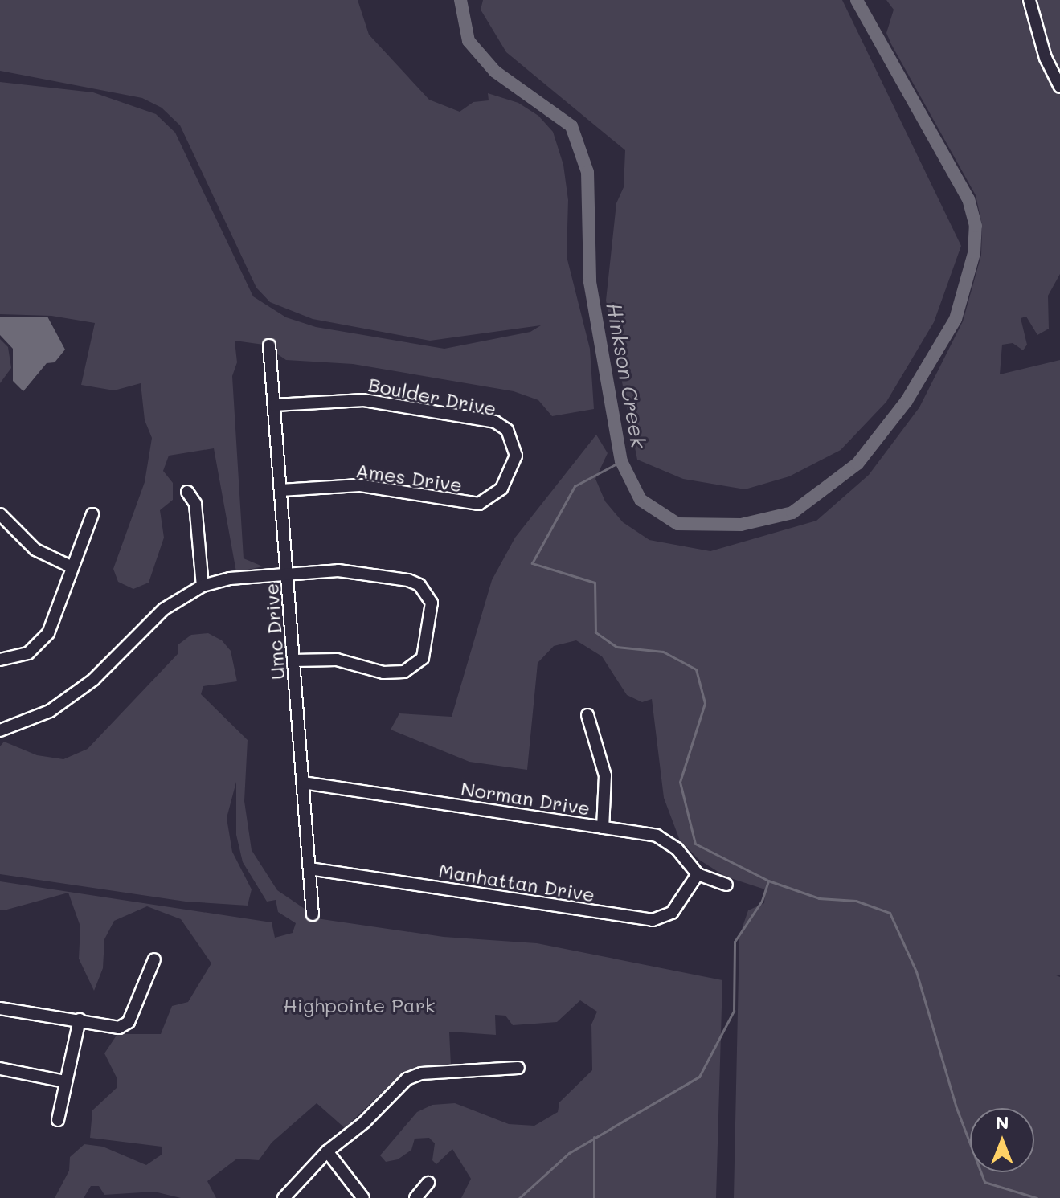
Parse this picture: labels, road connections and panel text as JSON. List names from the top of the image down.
{
  "streets": {
    "street": [
      "Boulder Drive",
      "Ames Drive",
      "Umc Drive",
      "Norman Drive",
      "Manhattan Drive"
    ]
  },
  "crossings": [
    ["Boulder Drive", "Ames Drive"],
    ["Boulder Drive", "Umc Drive"],
    ["Ames Drive", "Umc Drive"],
    ["Umc Drive", "Norman Drive"],
    ["Umc Drive", "Manhattan Drive"],
    ["Norman Drive", "Manhattan Drive"]
  ],
  "water": ["Hinkson Creek"],
  "parks": ["Highpointe Park"],
  "north": "top"
}
